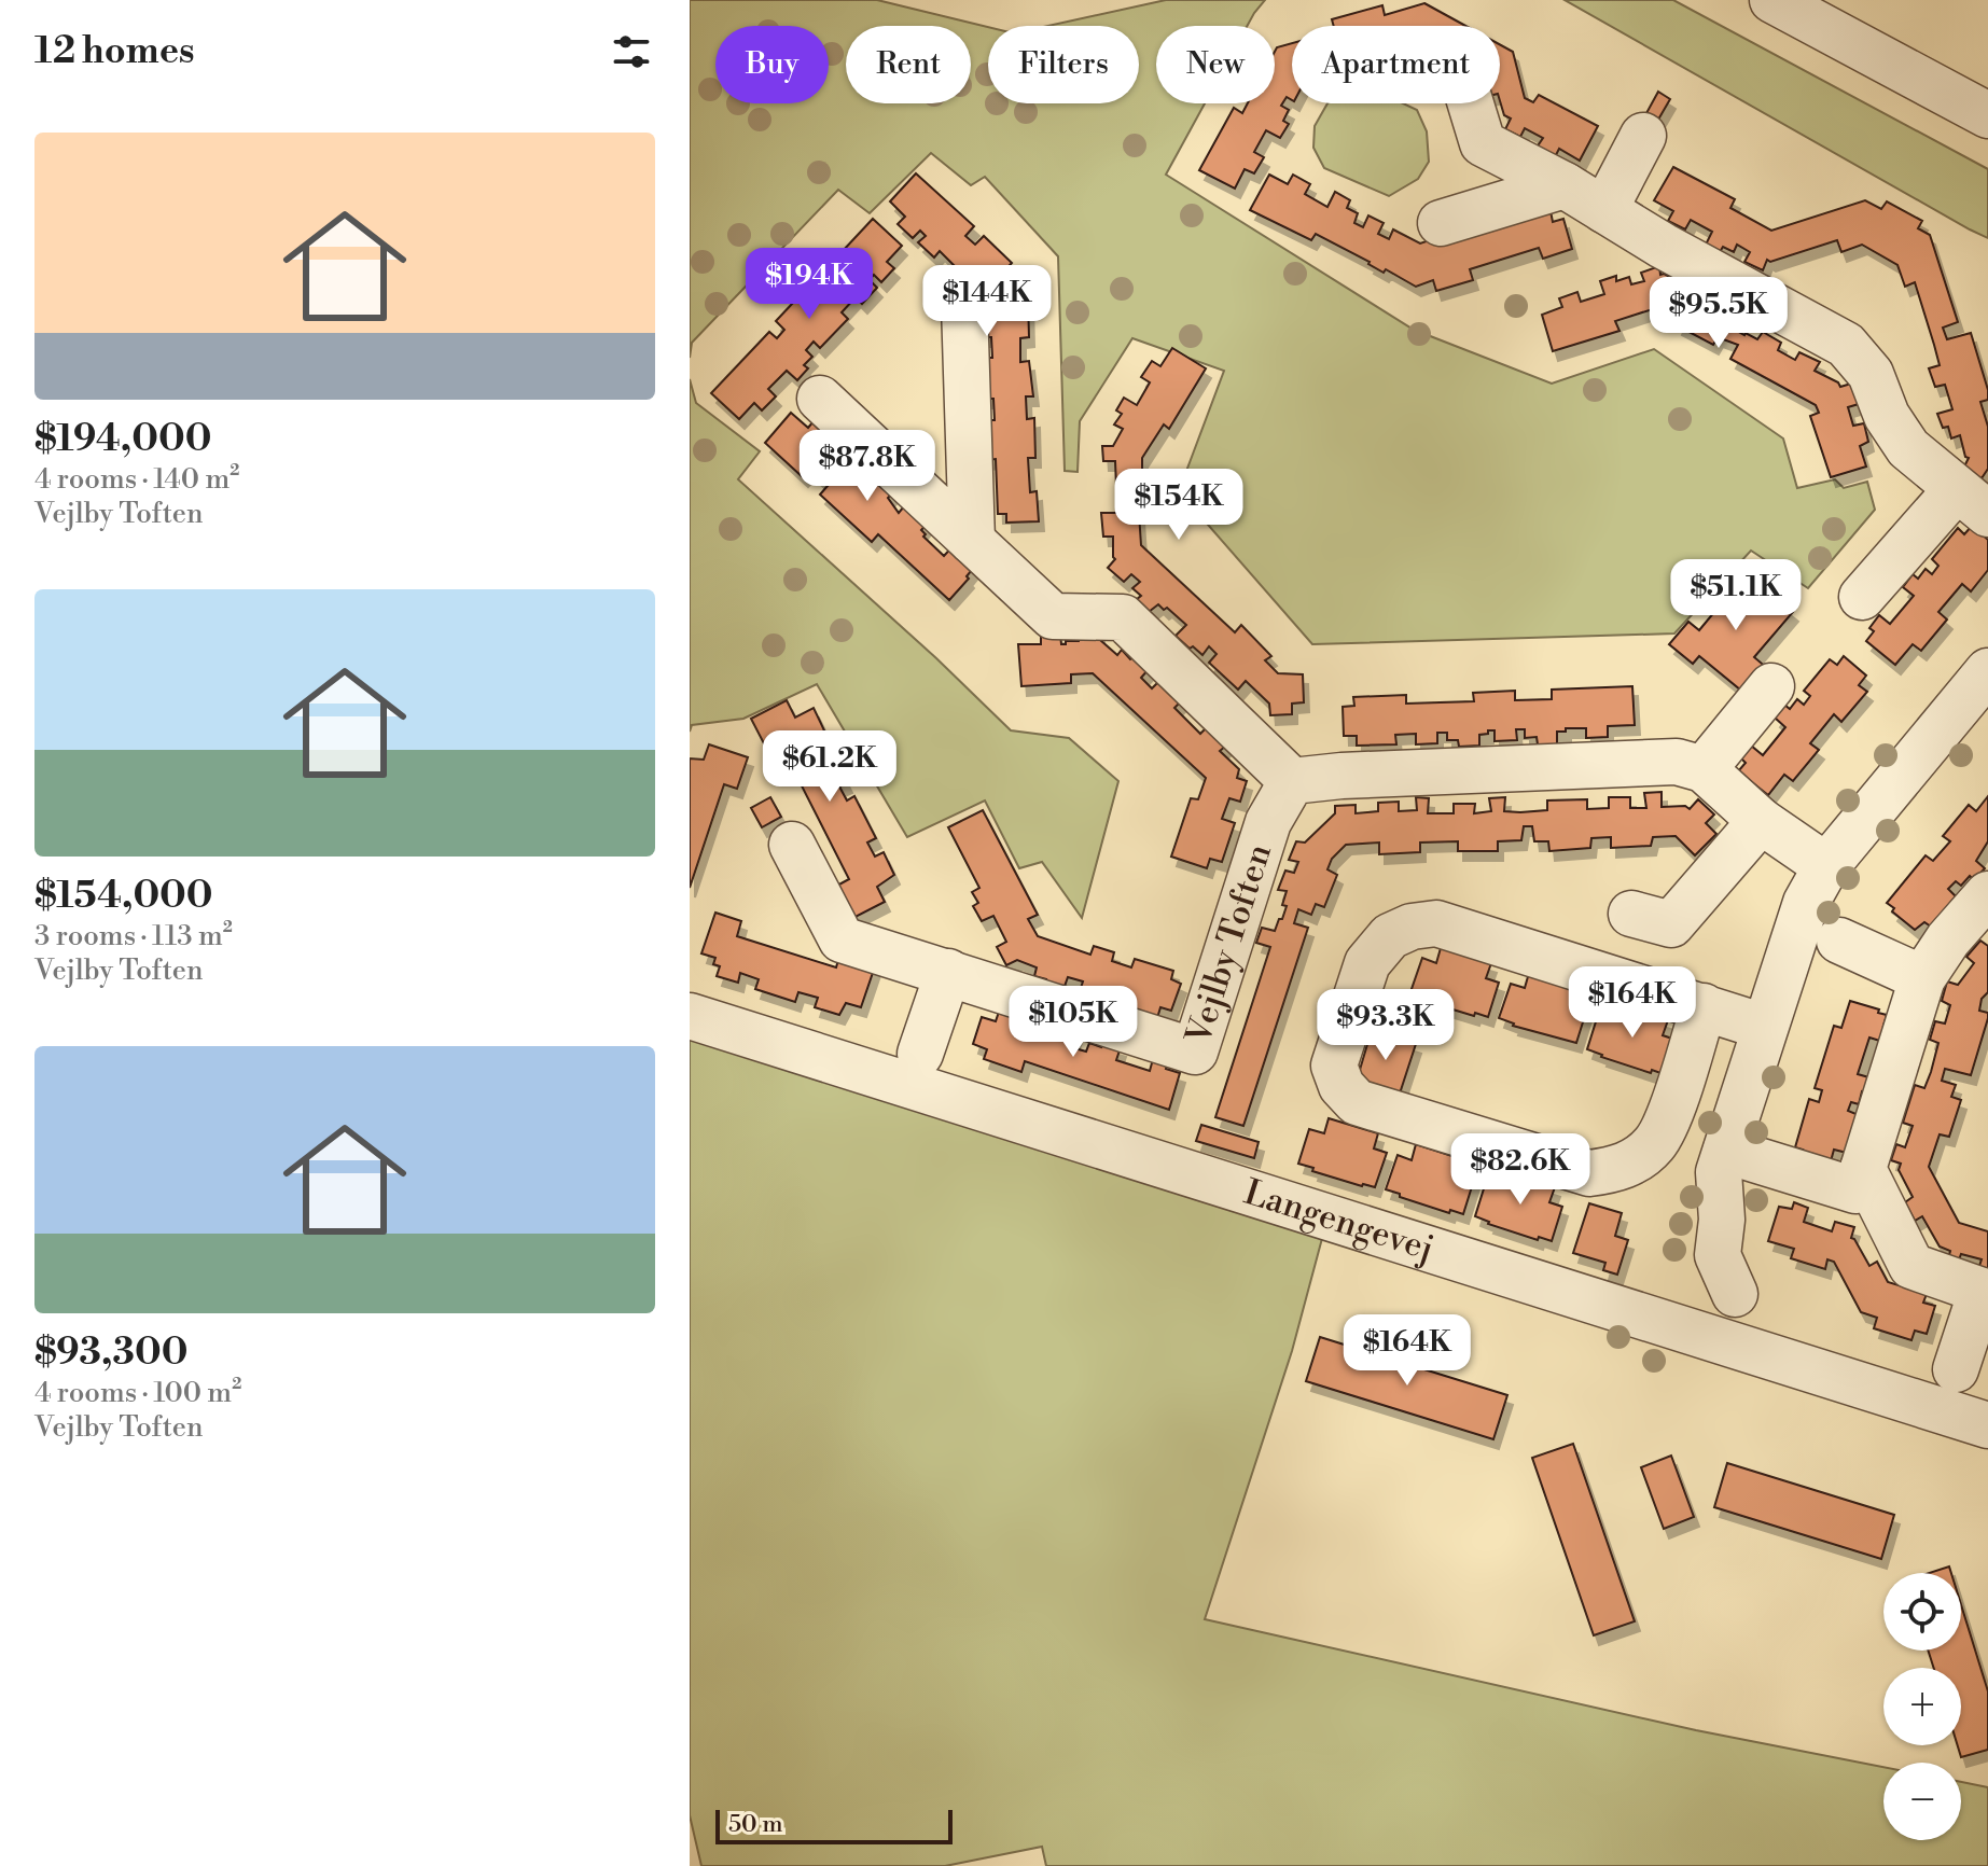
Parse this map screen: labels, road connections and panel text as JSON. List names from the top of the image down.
{
  "streets": {
    "street": ["Vejlby Toften", "Langengevej"]
  },
  "scale_bar": "50 m",
  "page": {
    "heading": "12 homes",
    "chip": [
      "Buy",
      "Rent",
      "Filters",
      "New",
      "Apartment"
    ],
    "list": [
      {
        "name": "$194,000",
        "note": "4 rooms · 140 m² · Vejlby Toften"
      },
      {
        "name": "$154,000",
        "note": "3 rooms · 113 m² · Vejlby Toften"
      },
      {
        "name": "$93,300",
        "note": "4 rooms · 100 m² · Vejlby Toften"
      }
    ],
    "price": [
      "$194K",
      "$144K",
      "$95.5K",
      "$87.8K",
      "$154K",
      "$51.1K",
      "$61.2K",
      "$164K",
      "$105K",
      "$93.3K",
      "$82.6K",
      "$164K"
    ],
    "map_buttons": ["+", "−"],
    "scale": "50 m"
  }
}
